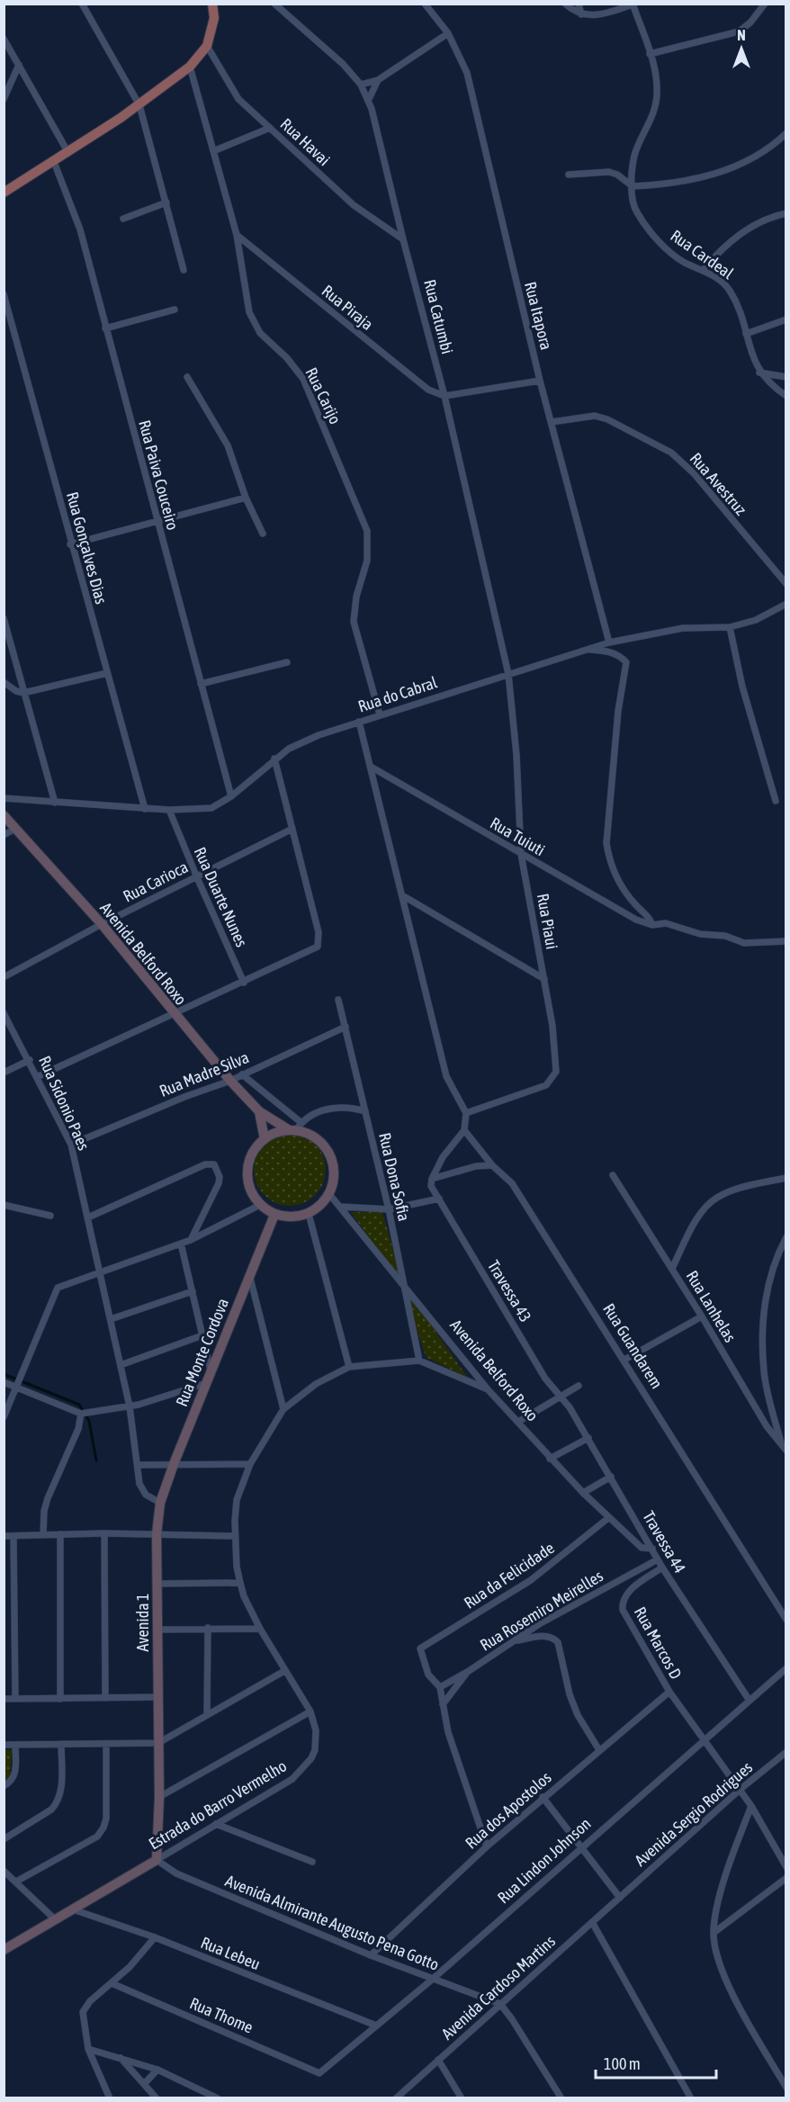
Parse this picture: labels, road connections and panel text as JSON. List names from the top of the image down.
{
  "streets": {
    "street": [
      "Rua Havai",
      "Rua Cardeal",
      "Rua Piraja",
      "Rua Itapora",
      "Rua Catumbi",
      "Rua Carijo",
      "Rua Paiva Couceiro",
      "Rua Avestruz",
      "Rua Gonçalves Dias",
      "Rua do Cabral",
      "Rua Tuiuti",
      "Rua Carioca",
      "Rua Duarte Nunes",
      "Rua Piaui",
      "Avenida Belford Roxo",
      "Rua Madre Silva",
      "Rua Sidonio Paes",
      "Rua Dona Sofia",
      "Travessa 43",
      "Rua Lanhelas",
      "Rua Guandarem",
      "Rua Monte Cordova",
      "Travessa 44",
      "Rua da Felicidade",
      "Rua Rosemiro Meirelles",
      "Avenida 1",
      "Rua Marcos D",
      "Estrada do Barro Vermelho",
      "Rua dos Apostolos",
      "Avenida Sergio Rodrigues",
      "Rua Lindon Johnson",
      "Avenida Almirante Augusto Pena Gotto",
      "Rua Lebeu",
      "Avenida Cardoso Martins",
      "Rua Thome"
    ]
  },
  "crossings": [
    ["Rua Havai", "Rua Catumbi"],
    ["Rua Piraja", "Rua Catumbi"],
    ["Rua Piraja", "Rua Carijo"],
    ["Rua Itapora", "Rua Avestruz"],
    ["Rua Itapora", "Rua do Cabral"],
    ["Rua Catumbi", "Rua do Cabral"],
    ["Rua Catumbi", "Rua Piaui"],
    ["Rua Carijo", "Rua do Cabral"],
    ["Rua Paiva Couceiro", "Rua do Cabral"],
    ["Rua do Cabral", "Rua Duarte Nunes"],
    ["Rua do Cabral", "Rua Piaui"],
    ["Rua Tuiuti", "Rua Piaui"],
    ["Rua Carioca", "Rua Duarte Nunes"],
    ["Rua Carioca", "Avenida Belford Roxo"],
    ["Avenida Belford Roxo", "Rua Madre Silva"],
    ["Avenida Belford Roxo", "Rua Dona Sofia"],
    ["Avenida Belford Roxo", "Rua Monte Cordova"],
    ["Avenida Belford Roxo", "Travessa 44"],
    ["Avenida Belford Roxo", "Rua da Felicidade"],
    ["Avenida Belford Roxo", "Estrada do Barro Vermelho"],
    ["Rua Madre Silva", "Rua Sidonio Paes"],
    ["Rua Madre Silva", "Rua Dona Sofia"],
    ["Rua Sidonio Paes", "Rua Monte Cordova"],
    ["Rua Sidonio Paes", "Avenida 1"],
    ["Rua Dona Sofia", "Estrada do Barro Vermelho"],
    ["Travessa 43", "Travessa 44"],
    ["Rua Monte Cordova", "Avenida 1"],
    ["Travessa 44", "Rua Rosemiro Meirelles"],
    ["Travessa 44", "Rua Marcos D"],
    ["Travessa 44", "Rua Lindon Johnson"],
    ["Rua da Felicidade", "Rua Rosemiro Meirelles"],
    ["Avenida 1", "Estrada do Barro Vermelho"],
    ["Avenida 1", "Avenida Almirante Augusto Pena Gotto"],
    ["Rua Marcos D", "Rua dos Apostolos"],
    ["Rua Marcos D", "Avenida Sergio Rodrigues"],
    ["Rua Marcos D", "Rua Lindon Johnson"],
    ["Estrada do Barro Vermelho", "Avenida Almirante Augusto Pena Gotto"],
    ["Estrada do Barro Vermelho", "Rua Lebeu"],
    ["Rua dos Apostolos", "Avenida Almirante Augusto Pena Gotto"],
    ["Avenida Sergio Rodrigues", "Avenida Cardoso Martins"],
    ["Rua Lindon Johnson", "Avenida Almirante Augusto Pena Gotto"],
    ["Rua Lindon Johnson", "Rua Lebeu"],
    ["Rua Lindon Johnson", "Rua Thome"],
    ["Avenida Almirante Augusto Pena Gotto", "Avenida Cardoso Martins"]
  ],
  "scale_bar": "100 m",
  "north": "top"
}
